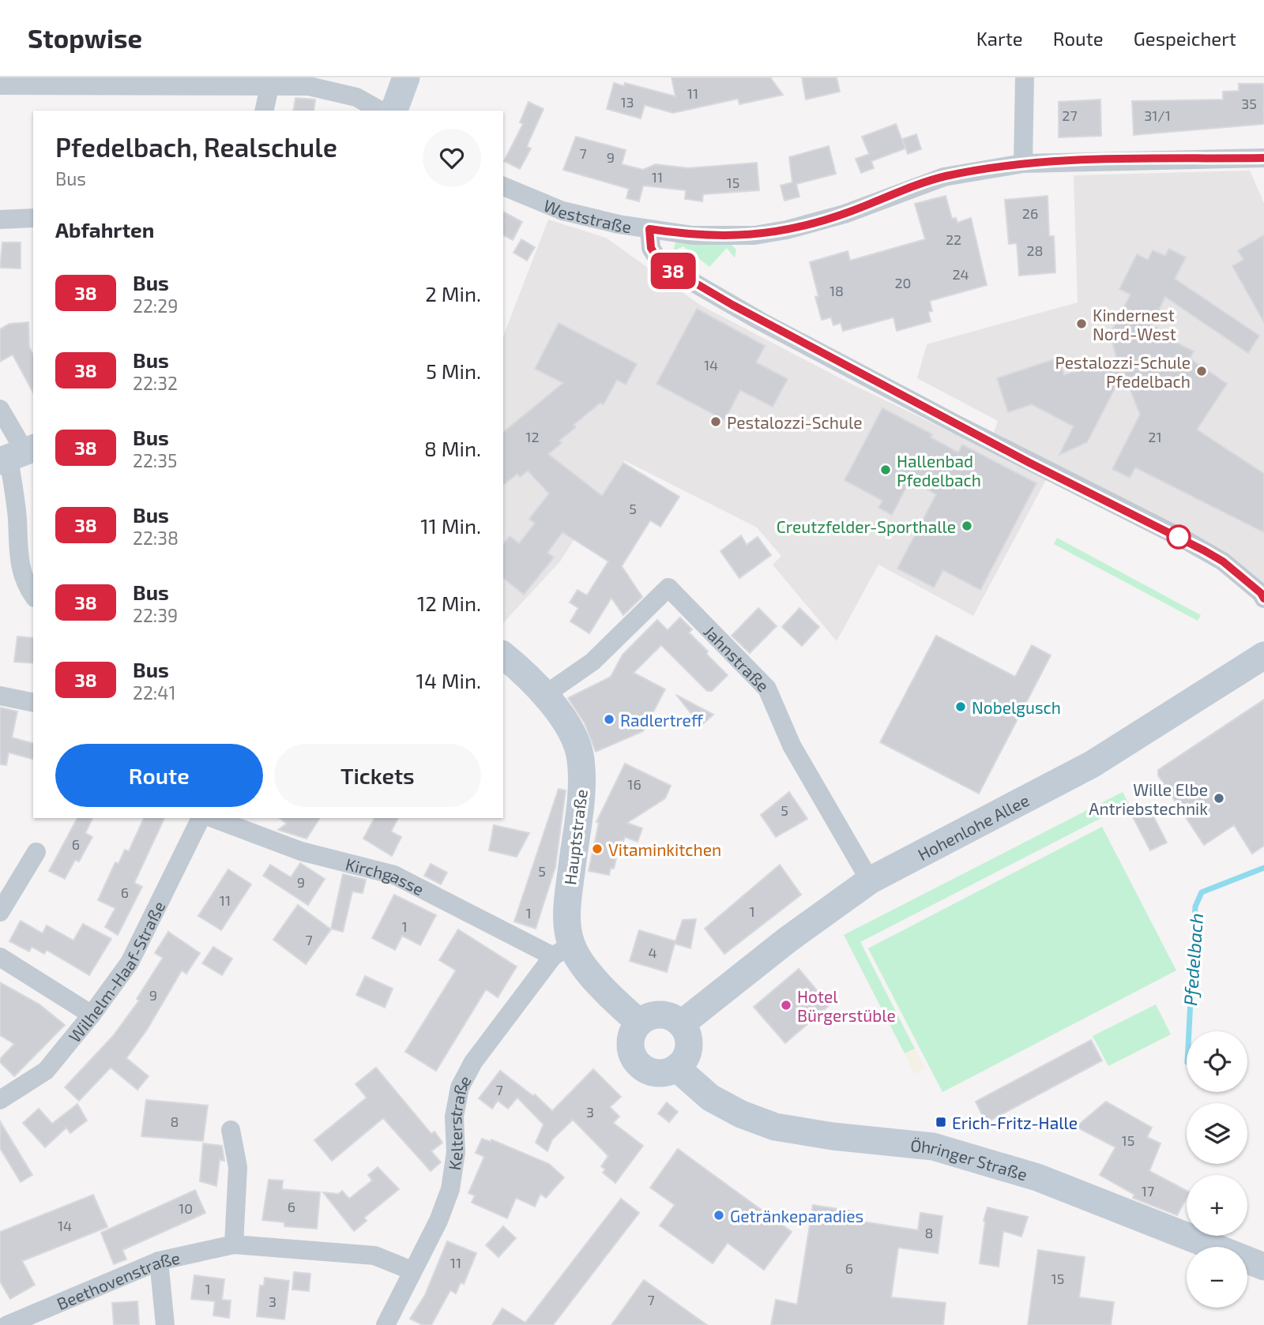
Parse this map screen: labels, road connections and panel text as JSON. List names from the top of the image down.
{
  "streets": {
    "main road": ["Hohenlohe Allee", "Hauptstraße", "Öhringer Straße"],
    "street": [
      "Weststraße",
      "Jahnstraße",
      "Kirchgasse",
      "Wilhelm-Haaf-Straße",
      "Kelterstraße",
      "Beethovenstraße"
    ]
  },
  "crossings": [
    ["Jahnstraße", "Hohenlohe Allee"],
    ["Jahnstraße", "Hauptstraße"],
    ["Hohenlohe Allee", "Hauptstraße"],
    ["Hohenlohe Allee", "Öhringer Straße"],
    ["Hauptstraße", "Kirchgasse"],
    ["Hauptstraße", "Kelterstraße"],
    ["Hauptstraße", "Öhringer Straße"],
    ["Kirchgasse", "Kelterstraße"],
    ["Kelterstraße", "Beethovenstraße"]
  ],
  "water": ["Pfedelbach"],
  "places": {
    "other": [
      "Kindernest Nord-West",
      "Pestalozzi-Schule Pfedelbach",
      "Pestalozzi-Schule",
      "Hallenbad Pfedelbach",
      "Creutzfelder-Sporthalle",
      "Nobelgusch",
      "Radlertreff",
      "Wille Elbe Antriebstechnik",
      "Vitaminkitchen",
      "Hotel Bürgerstüble",
      "Getränkeparadies"
    ],
    "transit": ["Erich-Fritz-Halle"]
  },
  "lines": ["bus line 38"],
  "house_numbers": [
    "11",
    "13",
    "35",
    "27",
    "31/1",
    "7",
    "9",
    "11",
    "15",
    "26",
    "22",
    "28",
    "24",
    "20",
    "18",
    "14",
    "12",
    "21",
    "5",
    "16",
    "5",
    "6",
    "5",
    "9",
    "6",
    "11",
    "1",
    "1",
    "1",
    "7",
    "4",
    "9",
    "7",
    "3",
    "8",
    "15",
    "17",
    "6",
    "10",
    "14",
    "8",
    "11",
    "6",
    "15",
    "1",
    "7",
    "3"
  ],
  "page": {
    "header": "Stopwise",
    "nav": ["Karte", "Route", "Gespeichert"],
    "on_map": "38",
    "heading": [
      ["Pfedelbach, Realschule", "Bus"],
      "Abfahrten"
    ],
    "list": [
      {
        "mark": "38",
        "name": "Bus",
        "note": "22:29",
        "value": "2 Min."
      },
      {
        "mark": "38",
        "name": "Bus",
        "note": "22:32",
        "value": "5 Min."
      },
      {
        "mark": "38",
        "name": "Bus",
        "note": "22:35",
        "value": "8 Min."
      },
      {
        "mark": "38",
        "name": "Bus",
        "note": "22:38",
        "value": "11 Min."
      },
      {
        "mark": "38",
        "name": "Bus",
        "note": "22:39",
        "value": "12 Min."
      },
      {
        "mark": "38",
        "name": "Bus",
        "note": "22:41",
        "value": "14 Min."
      }
    ],
    "buttons": ["Route", "Tickets"],
    "map_buttons": ["+", "−"]
  }
}
